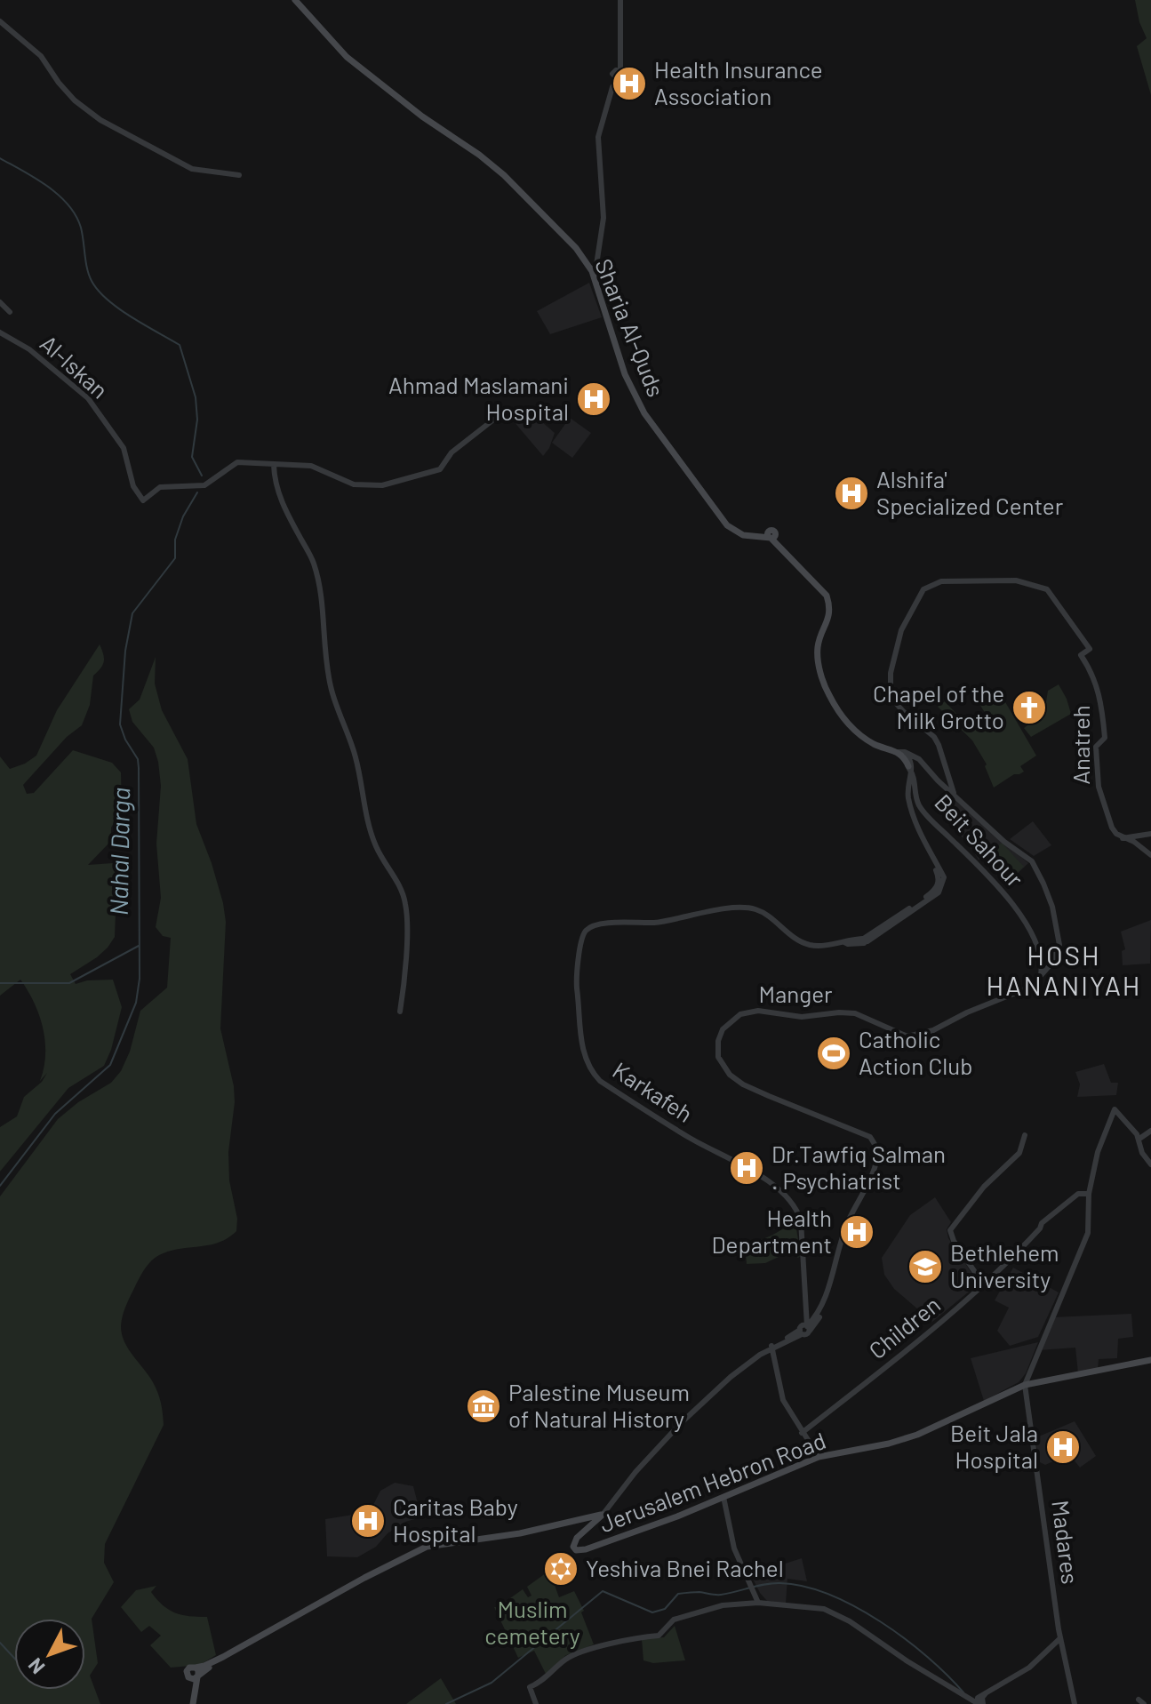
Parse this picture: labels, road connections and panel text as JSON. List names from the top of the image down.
{
  "streets": {
    "main road": ["Sharia Al-Quds", "Jerusalem Hebron Road"],
    "street": [
      "Al-Iskan",
      "Anatreh",
      "Beit Sahour",
      "Manger",
      "Karkafeh",
      "Children",
      "Madares"
    ]
  },
  "crossings": [
    ["Anatreh", "Manger"],
    ["Beit Sahour", "Manger"],
    ["Beit Sahour", "Karkafeh"],
    ["Manger", "Karkafeh"],
    ["Jerusalem Hebron Road", "Madares"]
  ],
  "districts": ["HOSH HANANIYAH"],
  "water": ["Nahal Darga"],
  "parks": ["Muslim cemetery"],
  "places": {
    "hospital": [
      "Health Insurance Association",
      "Ahmad Maslamani Hospital",
      "Alshifa' Specialized Center",
      "Dr.Tawfiq Salman . Psychiatrist",
      "Health Department",
      "Beit Jala Hospital",
      "Caritas Baby Hospital"
    ],
    "church": ["Chapel of the Milk Grotto"],
    "sports": ["Catholic Action Club"],
    "school or university": ["Bethlehem University"],
    "museum": ["Palestine Museum of Natural History"],
    "synagogue": ["Yeshiva Bnei Rachel"]
  },
  "north": "bottom left"
}
